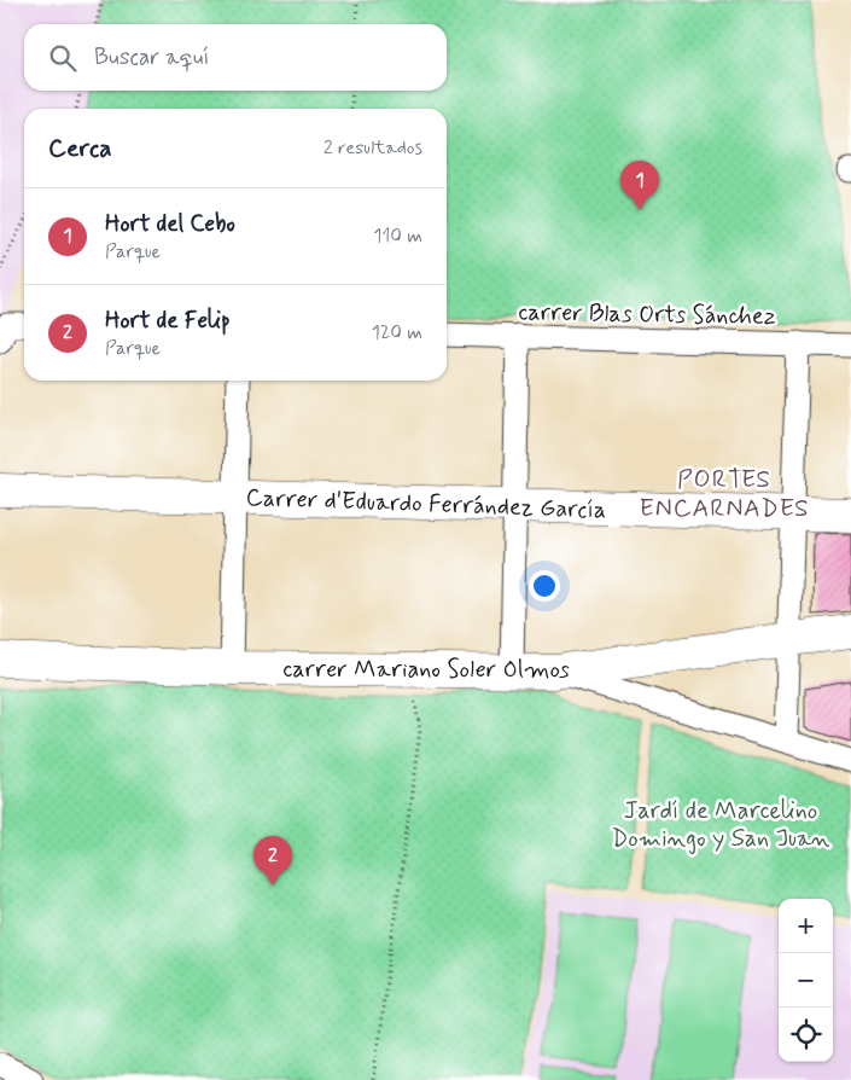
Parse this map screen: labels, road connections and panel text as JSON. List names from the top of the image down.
{
  "streets": {
    "main road": ["Carrer d'Eduardo Ferrández García", "carrer Mariano Soler Olmos"],
    "street": ["carrer Blas Orts Sánchez"]
  },
  "districts": ["PORTES ENCARNADES"],
  "parks": ["Jardí de Marcelino Domingo y San Juan"],
  "page": {
    "search": "Buscar aquí",
    "heading": ["Cerca", "2 resultados"],
    "pins": ["1", "2"],
    "list": [
      {
        "mark": "1",
        "name": "Hort del Cebo",
        "note": "Parque",
        "value": "110 m"
      },
      {
        "mark": "2",
        "name": "Hort de Felip",
        "note": "Parque",
        "value": "120 m"
      }
    ],
    "map_buttons": ["+", "−"]
  }
}
